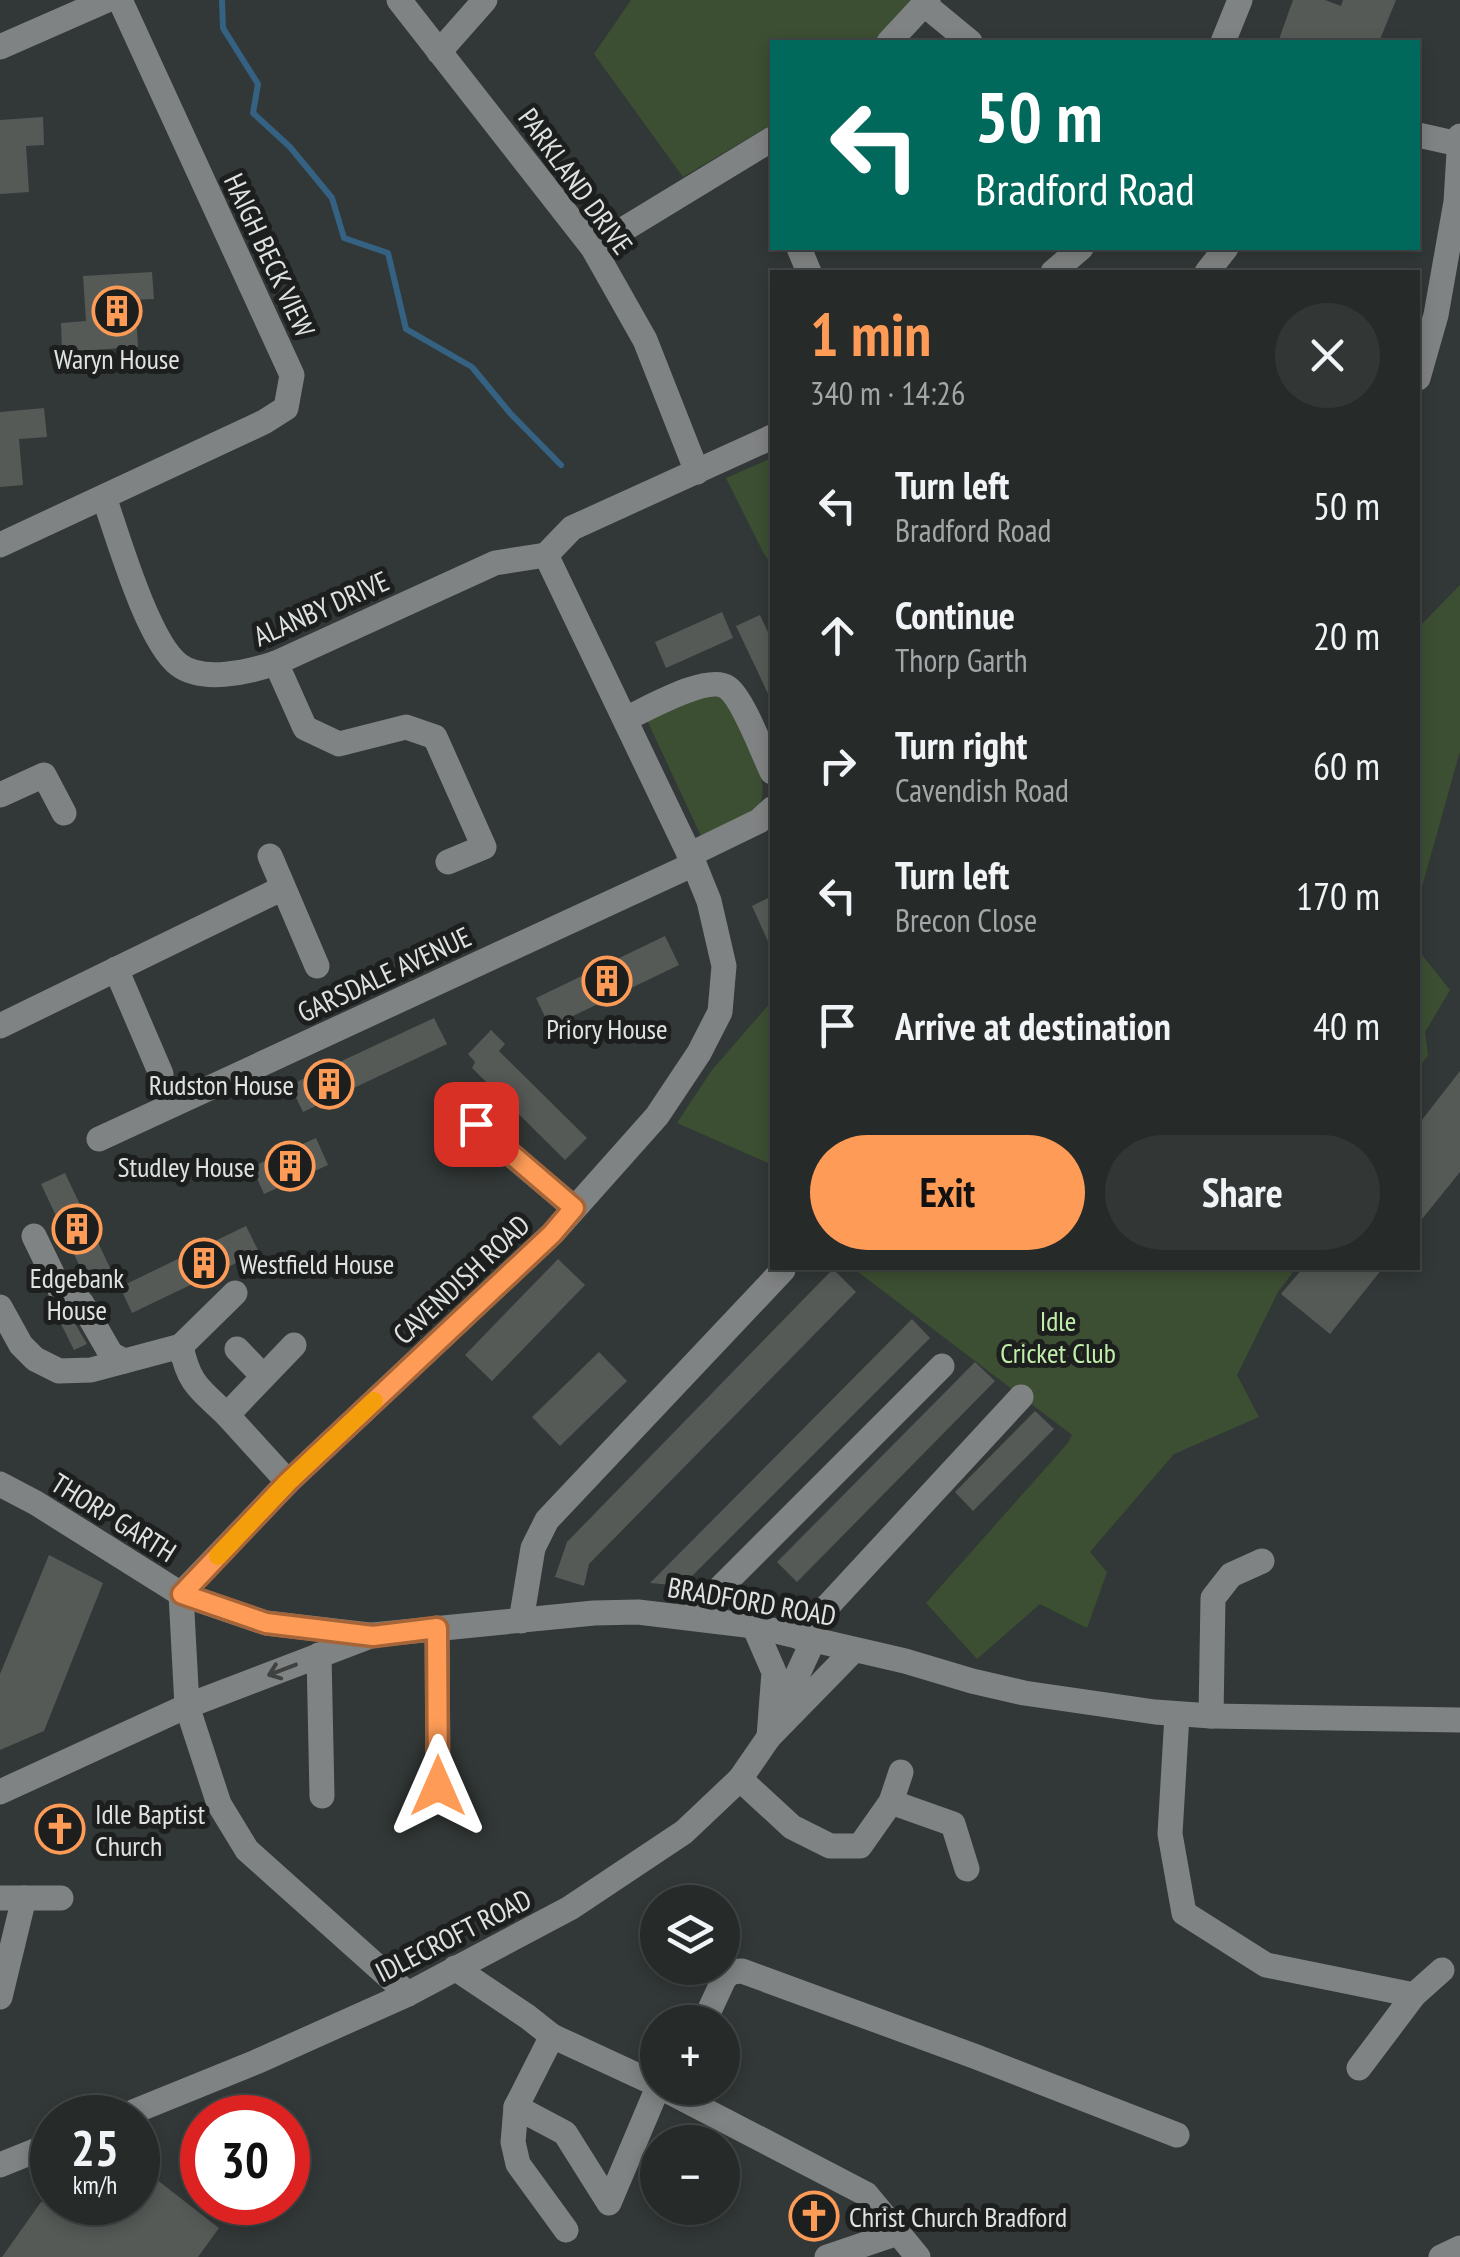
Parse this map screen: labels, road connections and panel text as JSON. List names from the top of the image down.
{
  "streets": {
    "street": [
      "PARKLAND DRIVE",
      "HAIGH BECK VIEW",
      "ALANBY DRIVE",
      "GARSDALE AVENUE",
      "CAVENDISH ROAD",
      "THORP GARTH",
      "BRADFORD ROAD",
      "IDLECROFT ROAD"
    ]
  },
  "crossings": [
    ["HAIGH BECK VIEW", "ALANBY DRIVE"],
    ["ALANBY DRIVE", "CAVENDISH ROAD"],
    ["GARSDALE AVENUE", "CAVENDISH ROAD"],
    ["CAVENDISH ROAD", "THORP GARTH"],
    ["THORP GARTH", "BRADFORD ROAD"],
    ["BRADFORD ROAD", "IDLECROFT ROAD"]
  ],
  "parks": ["Idle Cricket Club"],
  "places": {
    "building": [
      "Waryn House",
      "Priory House",
      "Rudston House",
      "Studley House",
      "Edgebank House",
      "Westfield House"
    ],
    "church": ["Idle Baptist Church", "Christ Church Bradford"]
  },
  "page": {
    "turn": ["50 m", "Bradford Road"],
    "heading": ["1 min", "340 m · 14:26"],
    "list": [
      {
        "name": "Turn left",
        "note": "Bradford Road",
        "value": "50 m"
      },
      {
        "name": "Continue",
        "note": "Thorp Garth",
        "value": "20 m"
      },
      {
        "name": "Turn right",
        "note": "Cavendish Road",
        "value": "60 m"
      },
      {
        "name": "Turn left",
        "note": "Brecon Close",
        "value": "170 m"
      },
      {
        "name": "Arrive at destination",
        "value": "40 m"
      }
    ],
    "buttons": ["Exit", "Share"],
    "map_buttons": ["+", "−"],
    "speed": "25 km/h",
    "limit": "30"
  }
}
